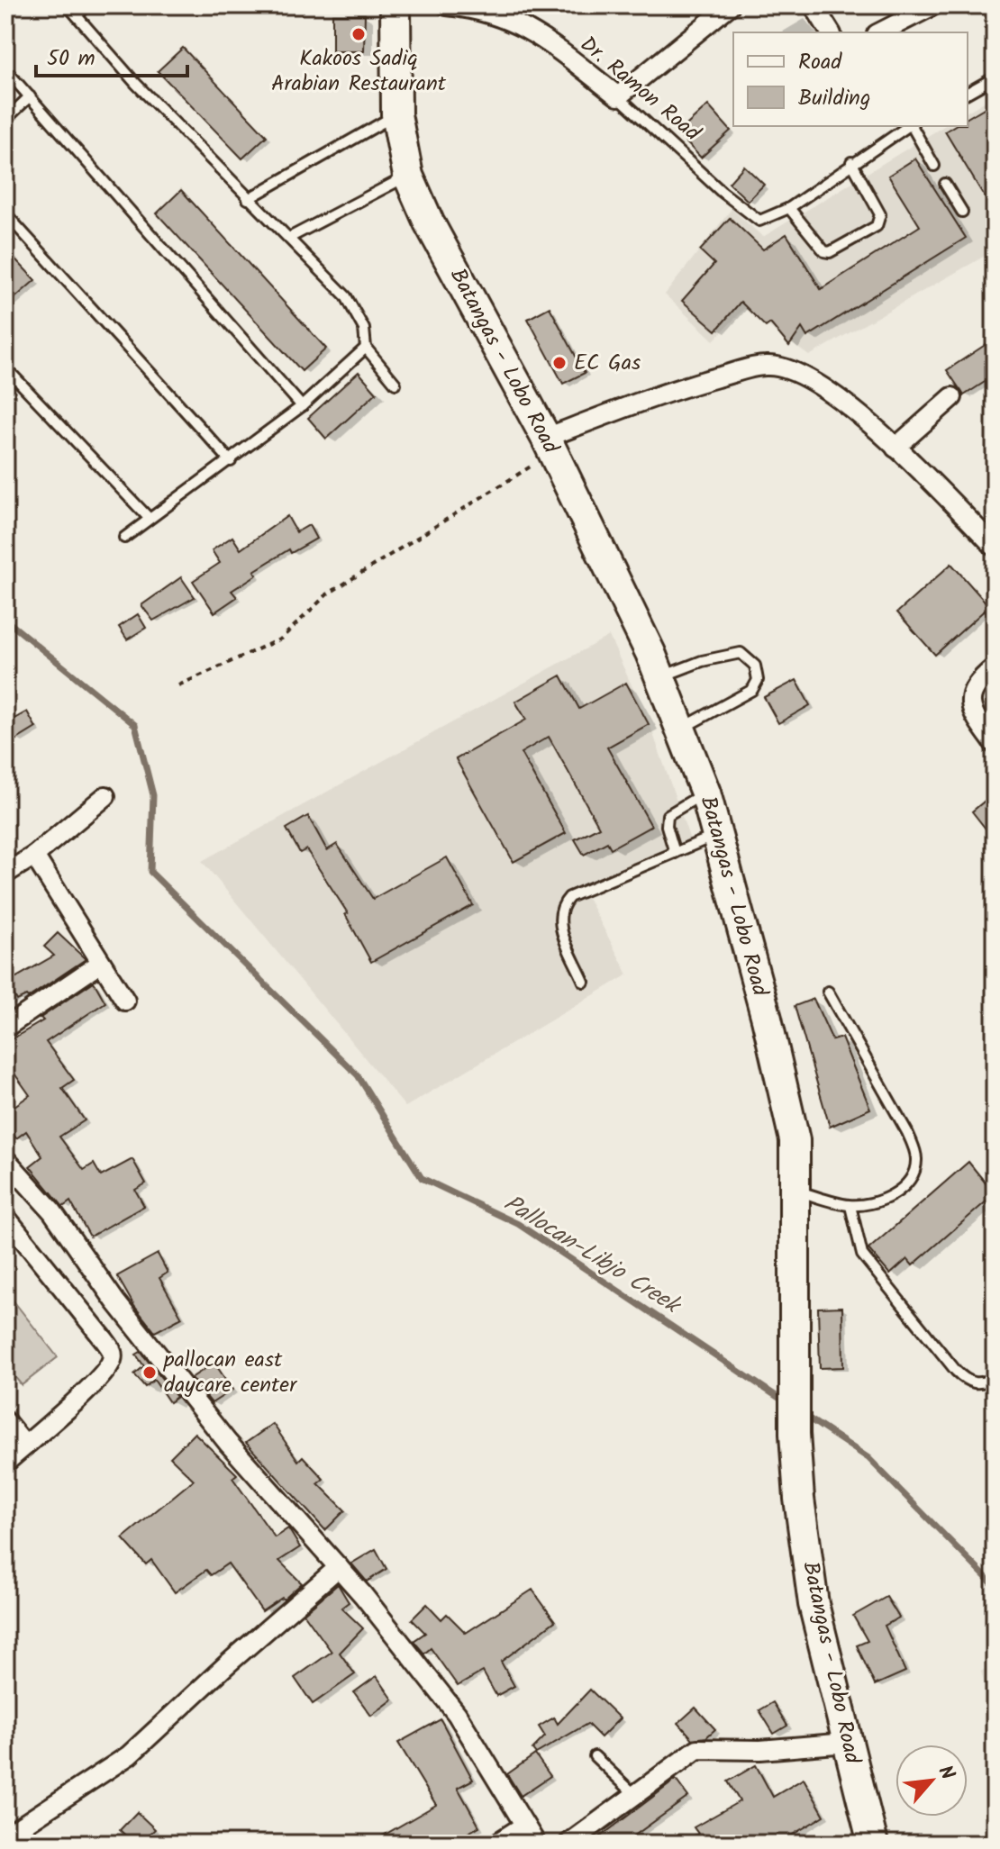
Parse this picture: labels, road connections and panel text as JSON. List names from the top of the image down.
{
  "streets": {
    "main road": ["Batangas - Lobo Road"],
    "street": ["Dr. Ramon Road"]
  },
  "water": ["Pallocan-Libjo Creek"],
  "places": ["Kakoos Sadiq Arabian Restaurant", "EC Gas", "pallocan east daycare center"],
  "legend": ["Road", "Building"],
  "scale_bar": "50 m",
  "north": "top right"
}
